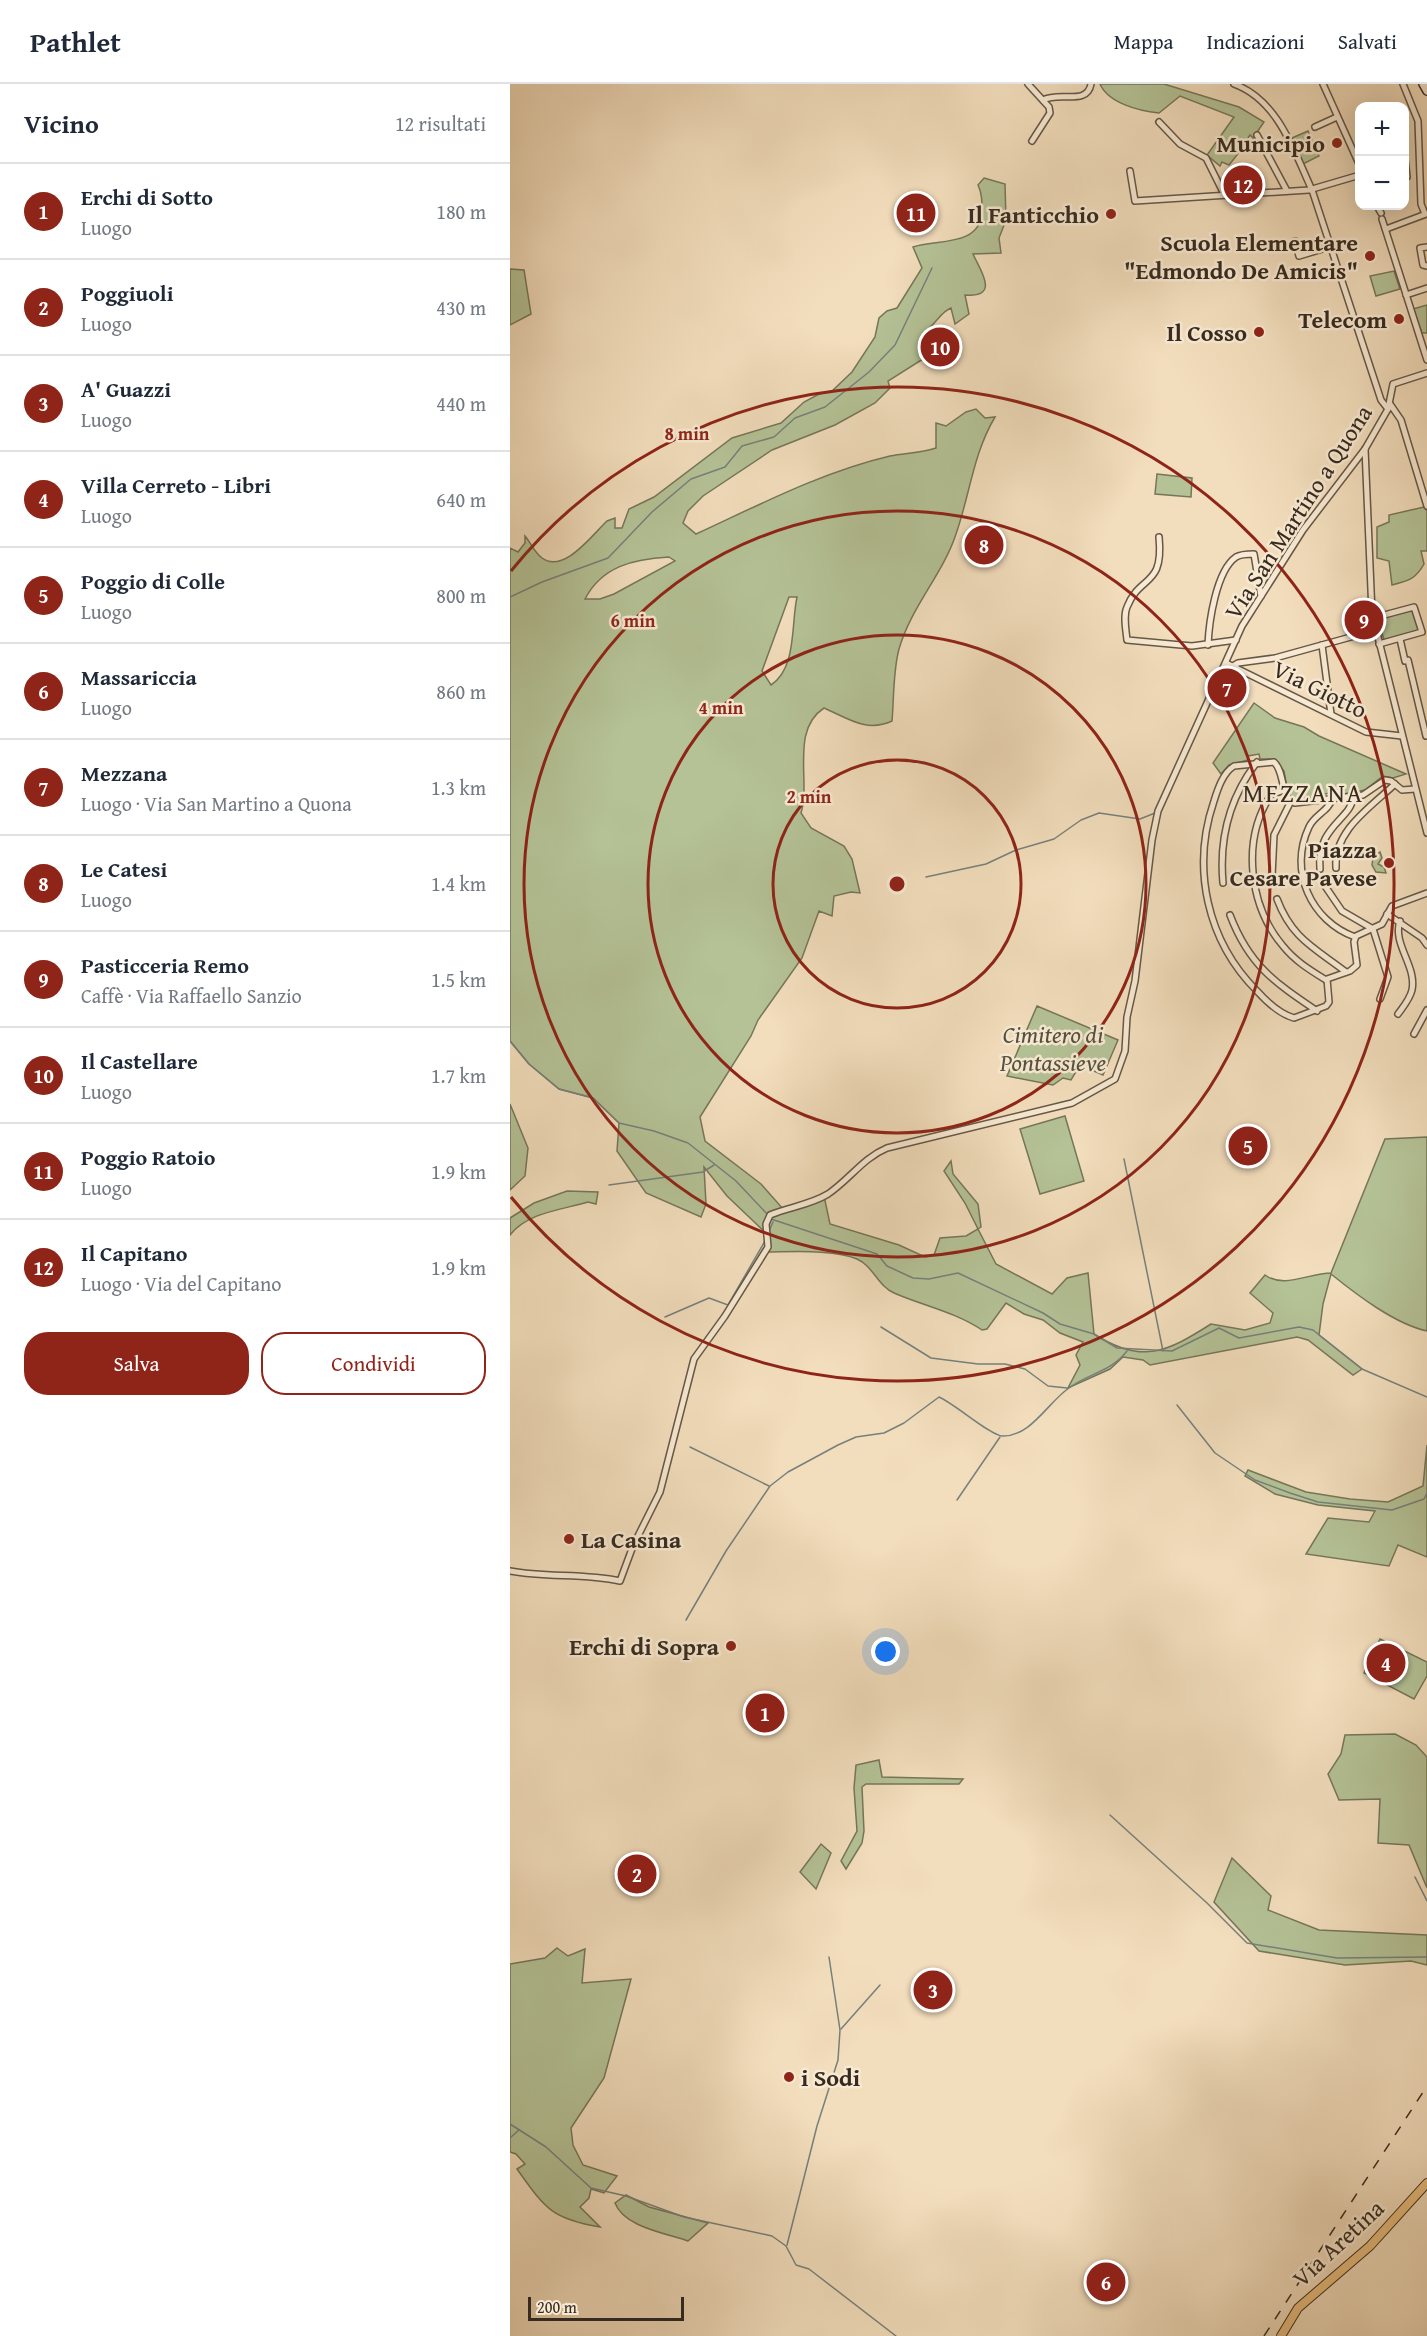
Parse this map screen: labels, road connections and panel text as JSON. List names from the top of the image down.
{
  "streets": {
    "main road": ["Via Aretina"],
    "street": ["Via San Martino a Quona", "Via Giotto"]
  },
  "crossings": [
    ["Via San Martino a Quona", "Via Giotto"]
  ],
  "districts": ["MEZZANA"],
  "parks": ["Cimitero di Pontassieve"],
  "places": [
    "Municipio",
    "Il Fanticchio",
    "Scuola Elementare \"Edmondo De Amicis\"",
    "Telecom",
    "Il Cosso",
    "Piazza Cesare Pavese",
    "La Casina",
    "Erchi di Sopra",
    "i Sodi"
  ],
  "scale_bar": "200 m",
  "page": {
    "header": "Pathlet",
    "nav": ["Mappa", "Indicazioni", "Salvati"],
    "heading": ["Vicino", "12 risultati"],
    "map_buttons": ["+", "−"],
    "list": [
      {
        "mark": "1",
        "name": "Erchi di Sotto",
        "note": "Luogo",
        "value": "180 m"
      },
      {
        "mark": "2",
        "name": "Poggiuoli",
        "note": "Luogo",
        "value": "430 m"
      },
      {
        "mark": "3",
        "name": "A' Guazzi",
        "note": "Luogo",
        "value": "440 m"
      },
      {
        "mark": "4",
        "name": "Villa Cerreto - Libri",
        "note": "Luogo",
        "value": "640 m"
      },
      {
        "mark": "5",
        "name": "Poggio di Colle",
        "note": "Luogo",
        "value": "800 m"
      },
      {
        "mark": "6",
        "name": "Massariccia",
        "note": "Luogo",
        "value": "860 m"
      },
      {
        "mark": "7",
        "name": "Mezzana",
        "note": "Luogo · Via San Martino a Quona",
        "value": "1.3 km"
      },
      {
        "mark": "8",
        "name": "Le Catesi",
        "note": "Luogo",
        "value": "1.4 km"
      },
      {
        "mark": "9",
        "name": "Pasticceria Remo",
        "note": "Caffè · Via Raffaello Sanzio",
        "value": "1.5 km"
      },
      {
        "mark": "10",
        "name": "Il Castellare",
        "note": "Luogo",
        "value": "1.7 km"
      },
      {
        "mark": "11",
        "name": "Poggio Ratoio",
        "note": "Luogo",
        "value": "1.9 km"
      },
      {
        "mark": "12",
        "name": "Il Capitano",
        "note": "Luogo · Via del Capitano",
        "value": "1.9 km"
      }
    ],
    "pins": [
      "12",
      "11",
      "10",
      "8",
      "9",
      "7",
      "5",
      "4",
      "1",
      "2",
      "3",
      "6"
    ],
    "buttons": ["Salva", "Condividi"],
    "scale": "200 m"
  },
  "rings": [
    "8 min",
    "6 min",
    "4 min",
    "2 min"
  ]
}
